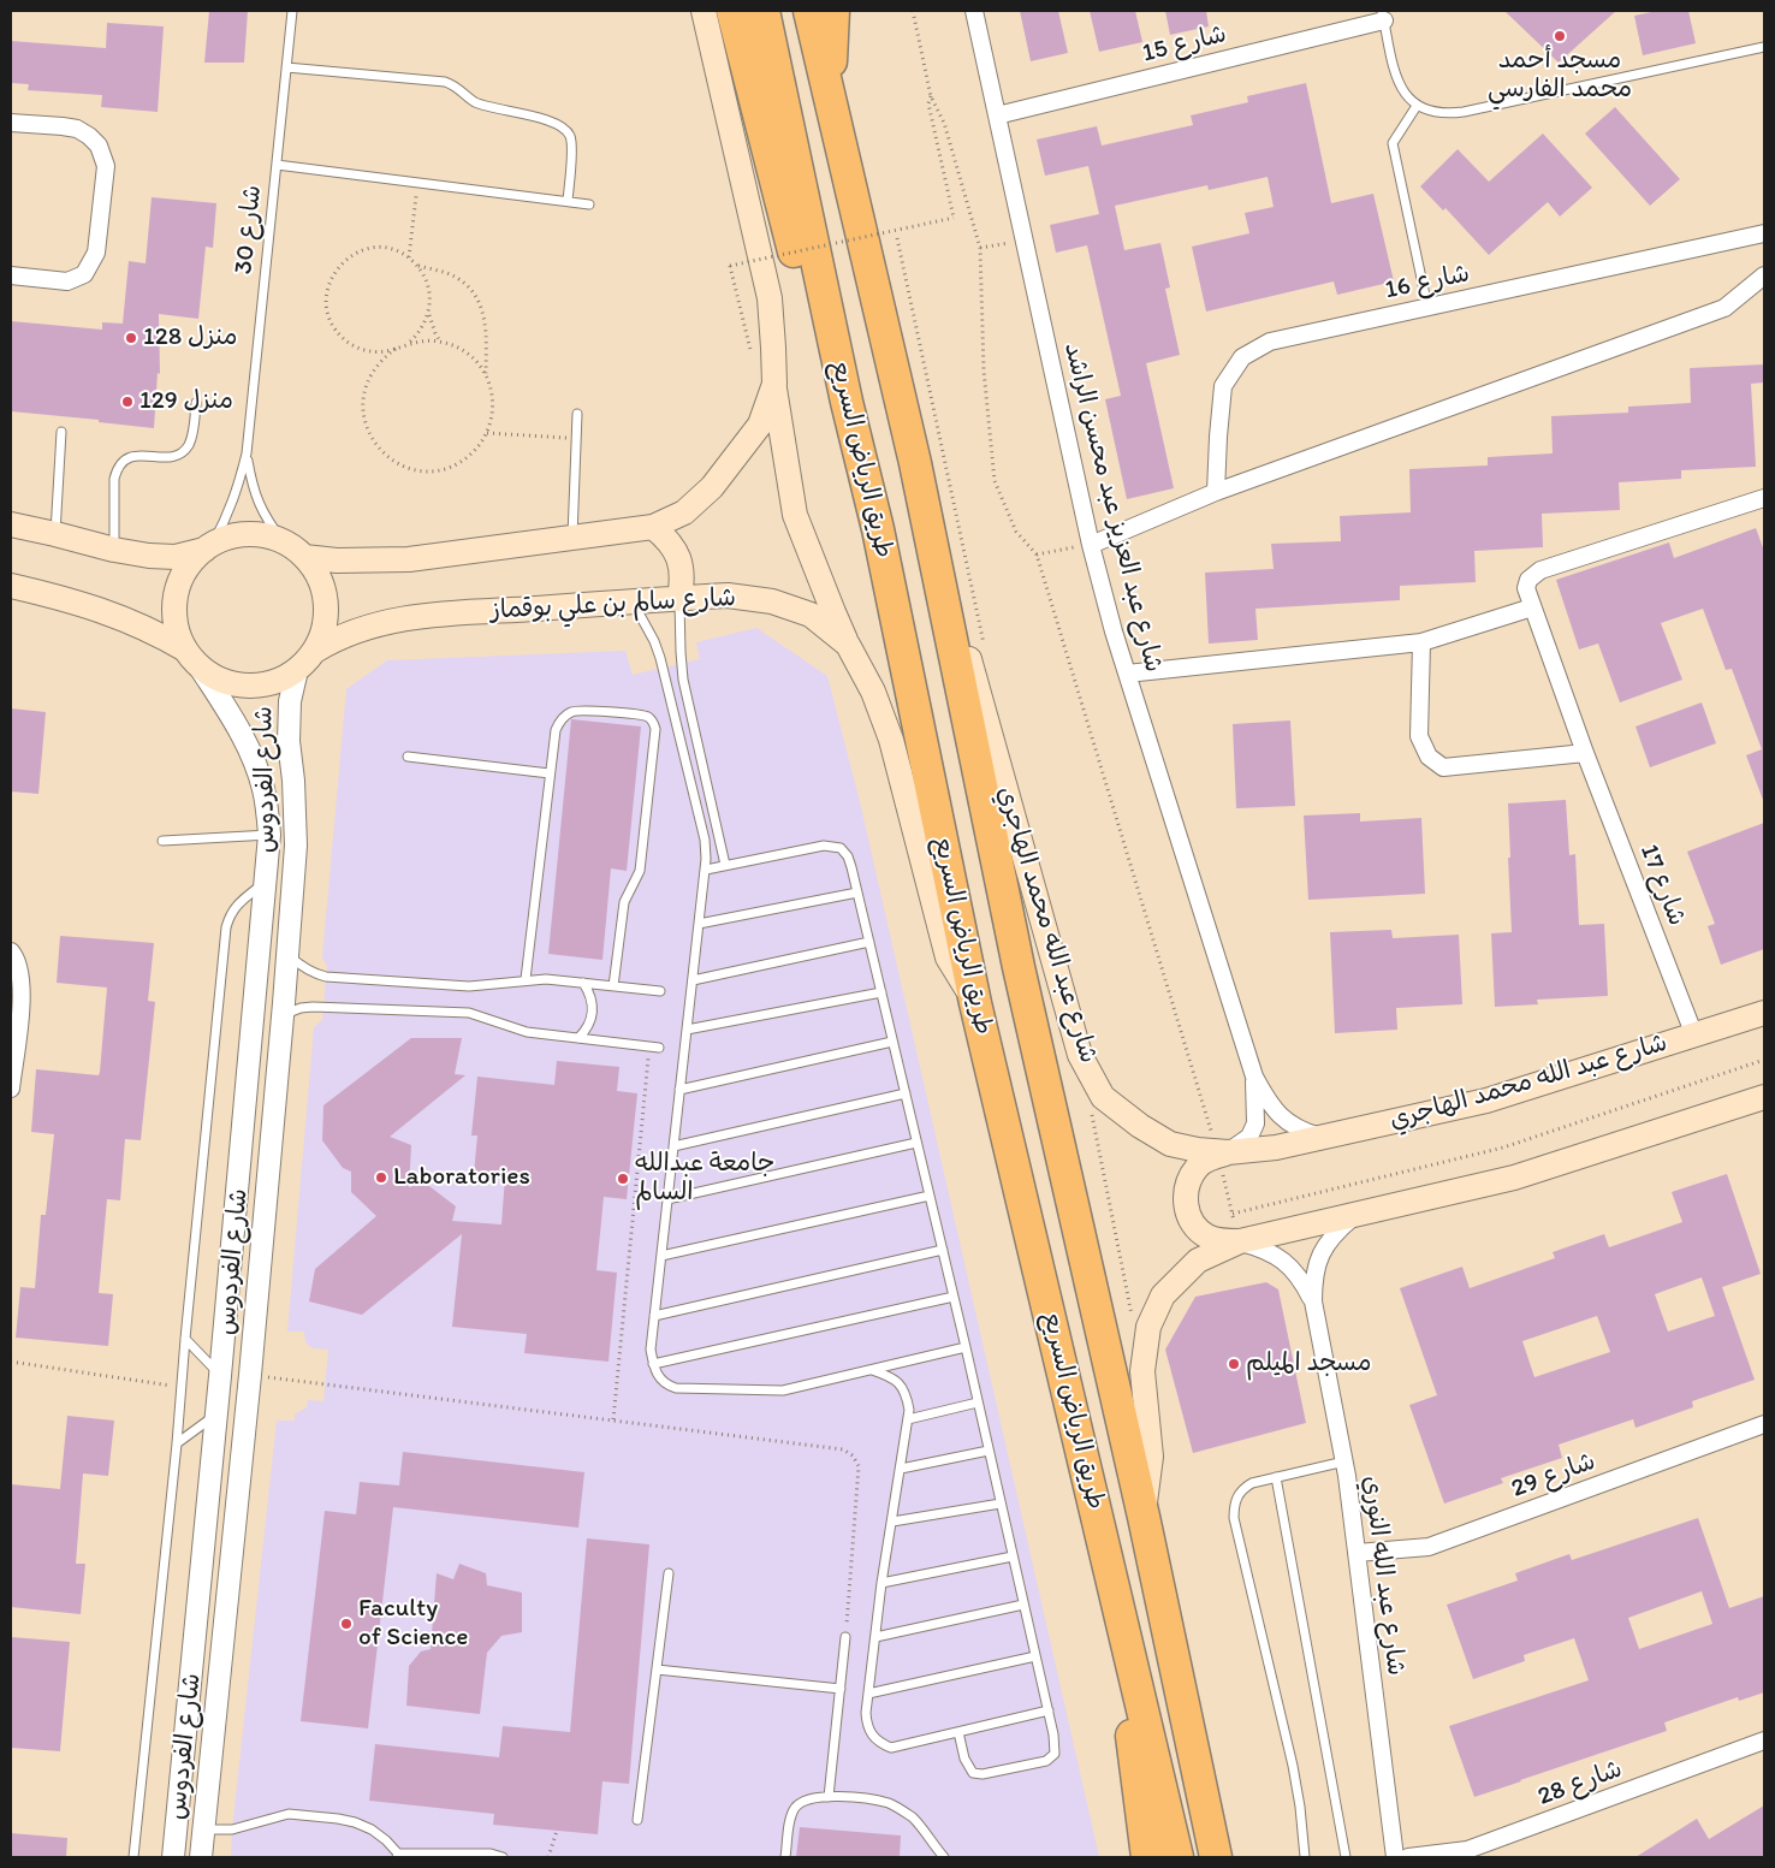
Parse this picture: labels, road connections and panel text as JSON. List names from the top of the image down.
{
  "streets": {
    "highway": ["طريق الرياض السريع"],
    "main road": ["شارع سالم بن علي بوقماز", "شارع عبد الله محمد الهاجري"],
    "street": [
      "شارع 15",
      "شارع 16",
      "شارع عبد العزيز عبد محسن الراشد",
      "شارع الفردوس",
      "شارع 17",
      "شارع 29",
      "شارع عبد الله النوري",
      "شارع 28"
    ],
    "lane": ["شارع 30"]
  },
  "crossings": [
    ["شارع 15", "شارع عبد العزيز عبد محسن الراشد"],
    ["شارع 30", "شارع سالم بن علي بوقماز"],
    ["شارع 30", "شارع الفردوس"],
    ["طريق الرياض السريع", "شارع سالم بن علي بوقماز"],
    ["طريق الرياض السريع", "شارع عبد الله محمد الهاجري"],
    ["شارع عبد العزيز عبد محسن الراشد", "شارع عبد الله محمد الهاجري"],
    ["شارع سالم بن علي بوقماز", "شارع الفردوس"],
    ["شارع 17", "شارع عبد الله محمد الهاجري"],
    ["شارع 29", "شارع عبد الله النوري"]
  ],
  "places": [
    "مسجد أحمد محمد الفارسي",
    "منزل 128",
    "منزل 129",
    "Laboratories",
    "جامعة عبدالله السالم",
    "مسجد الميلم",
    "Faculty of Science"
  ]
}
